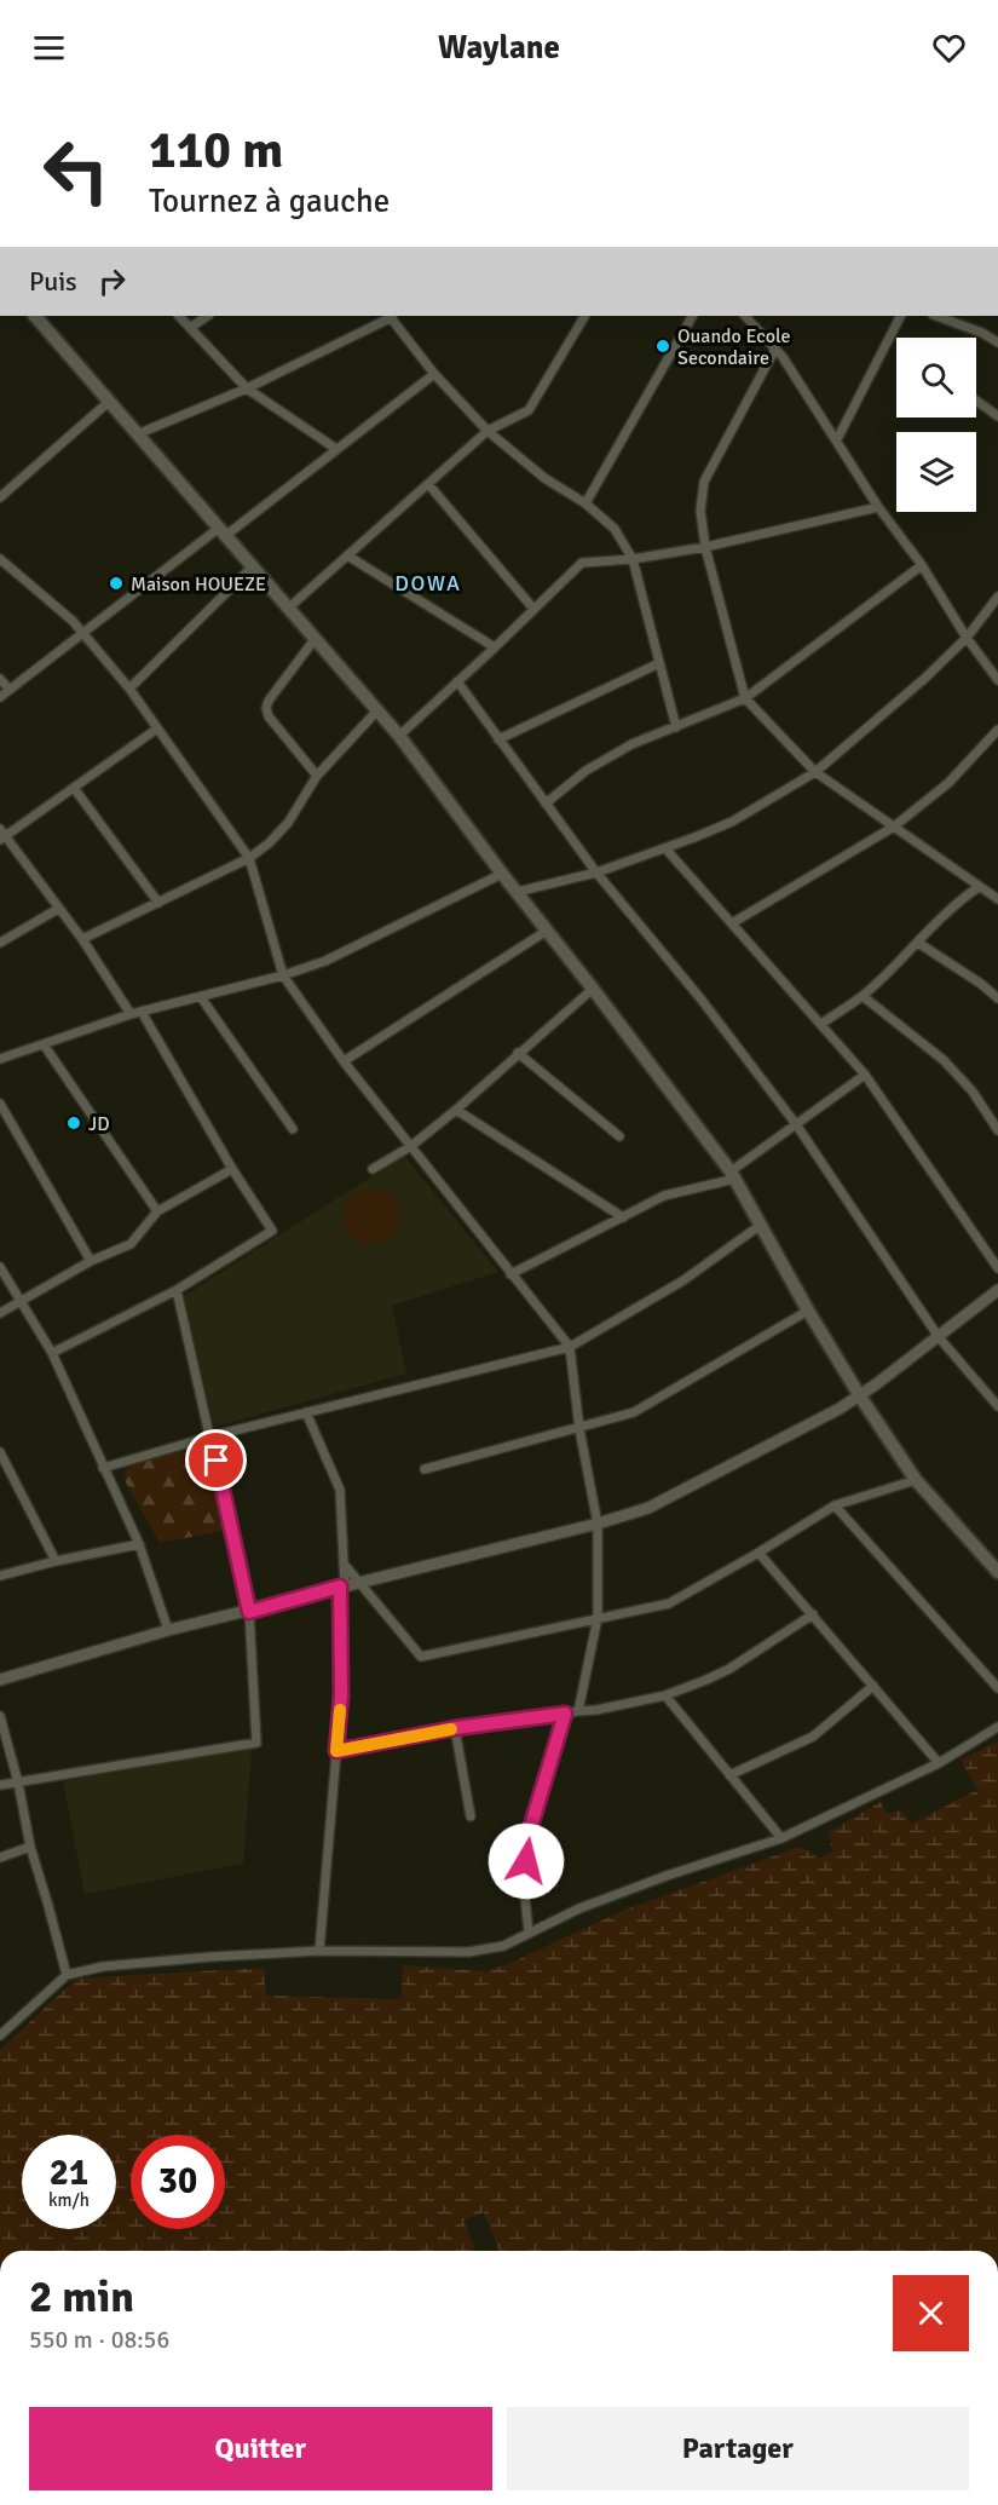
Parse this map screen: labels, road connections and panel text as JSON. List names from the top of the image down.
{
  "districts": ["DOWA"],
  "places": ["Ouando Ecole Secondaire", "Maison HOUEZE", "JD"],
  "page": {
    "header": "Waylane",
    "turn": ["110 m", "Tournez à gauche"],
    "then": "Puis",
    "speed": "21 km/h",
    "limit": "30",
    "heading": ["2 min", "550 m · 08:56"],
    "buttons": ["Quitter", "Partager"]
  }
}
